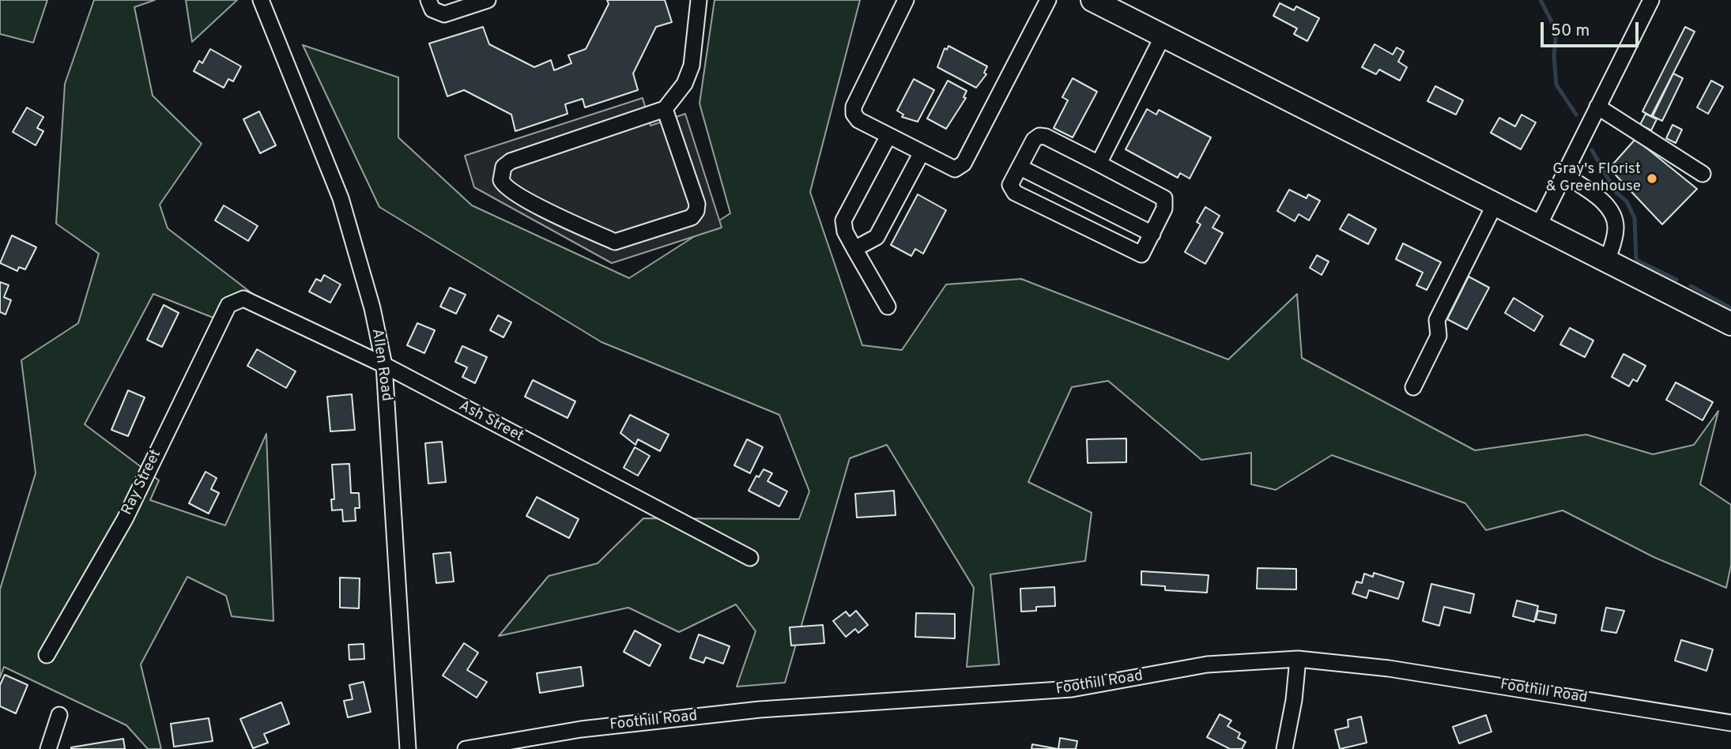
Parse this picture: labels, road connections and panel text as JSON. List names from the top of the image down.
{
  "streets": {
    "street": [
      "Allen Road",
      "Ash Street",
      "Ray Street",
      "Foothill Road"
    ]
  },
  "crossings": [
    ["Allen Road", "Ash Street"],
    ["Ash Street", "Ray Street"]
  ],
  "places": ["Gray's Florist & Greenhouse"],
  "scale_bar": "50 m"
}
